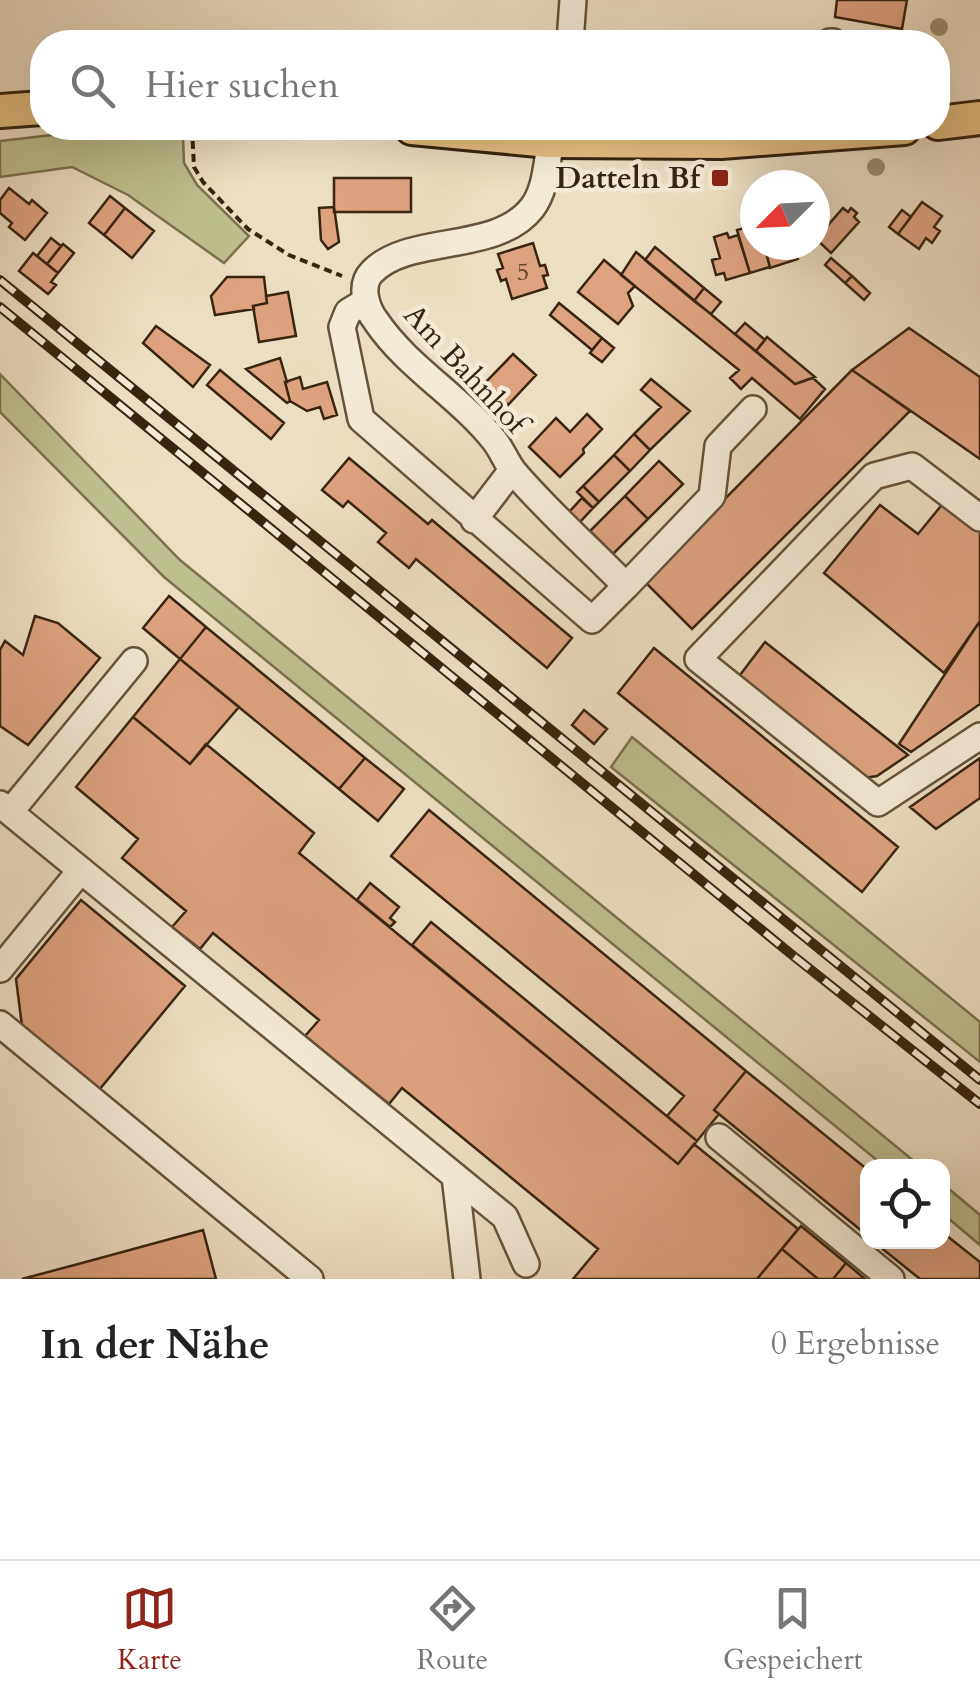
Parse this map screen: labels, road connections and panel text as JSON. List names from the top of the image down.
{
  "streets": {
    "street": ["Am Bahnhof"]
  },
  "places": {
    "transit": ["Datteln Bf"]
  },
  "house_numbers": ["5"],
  "north": "bottom left",
  "page": {
    "search": "Hier suchen",
    "heading": ["In der Nähe", "0 Ergebnisse"],
    "nav": ["Karte", "Route", "Gespeichert"]
  }
}
